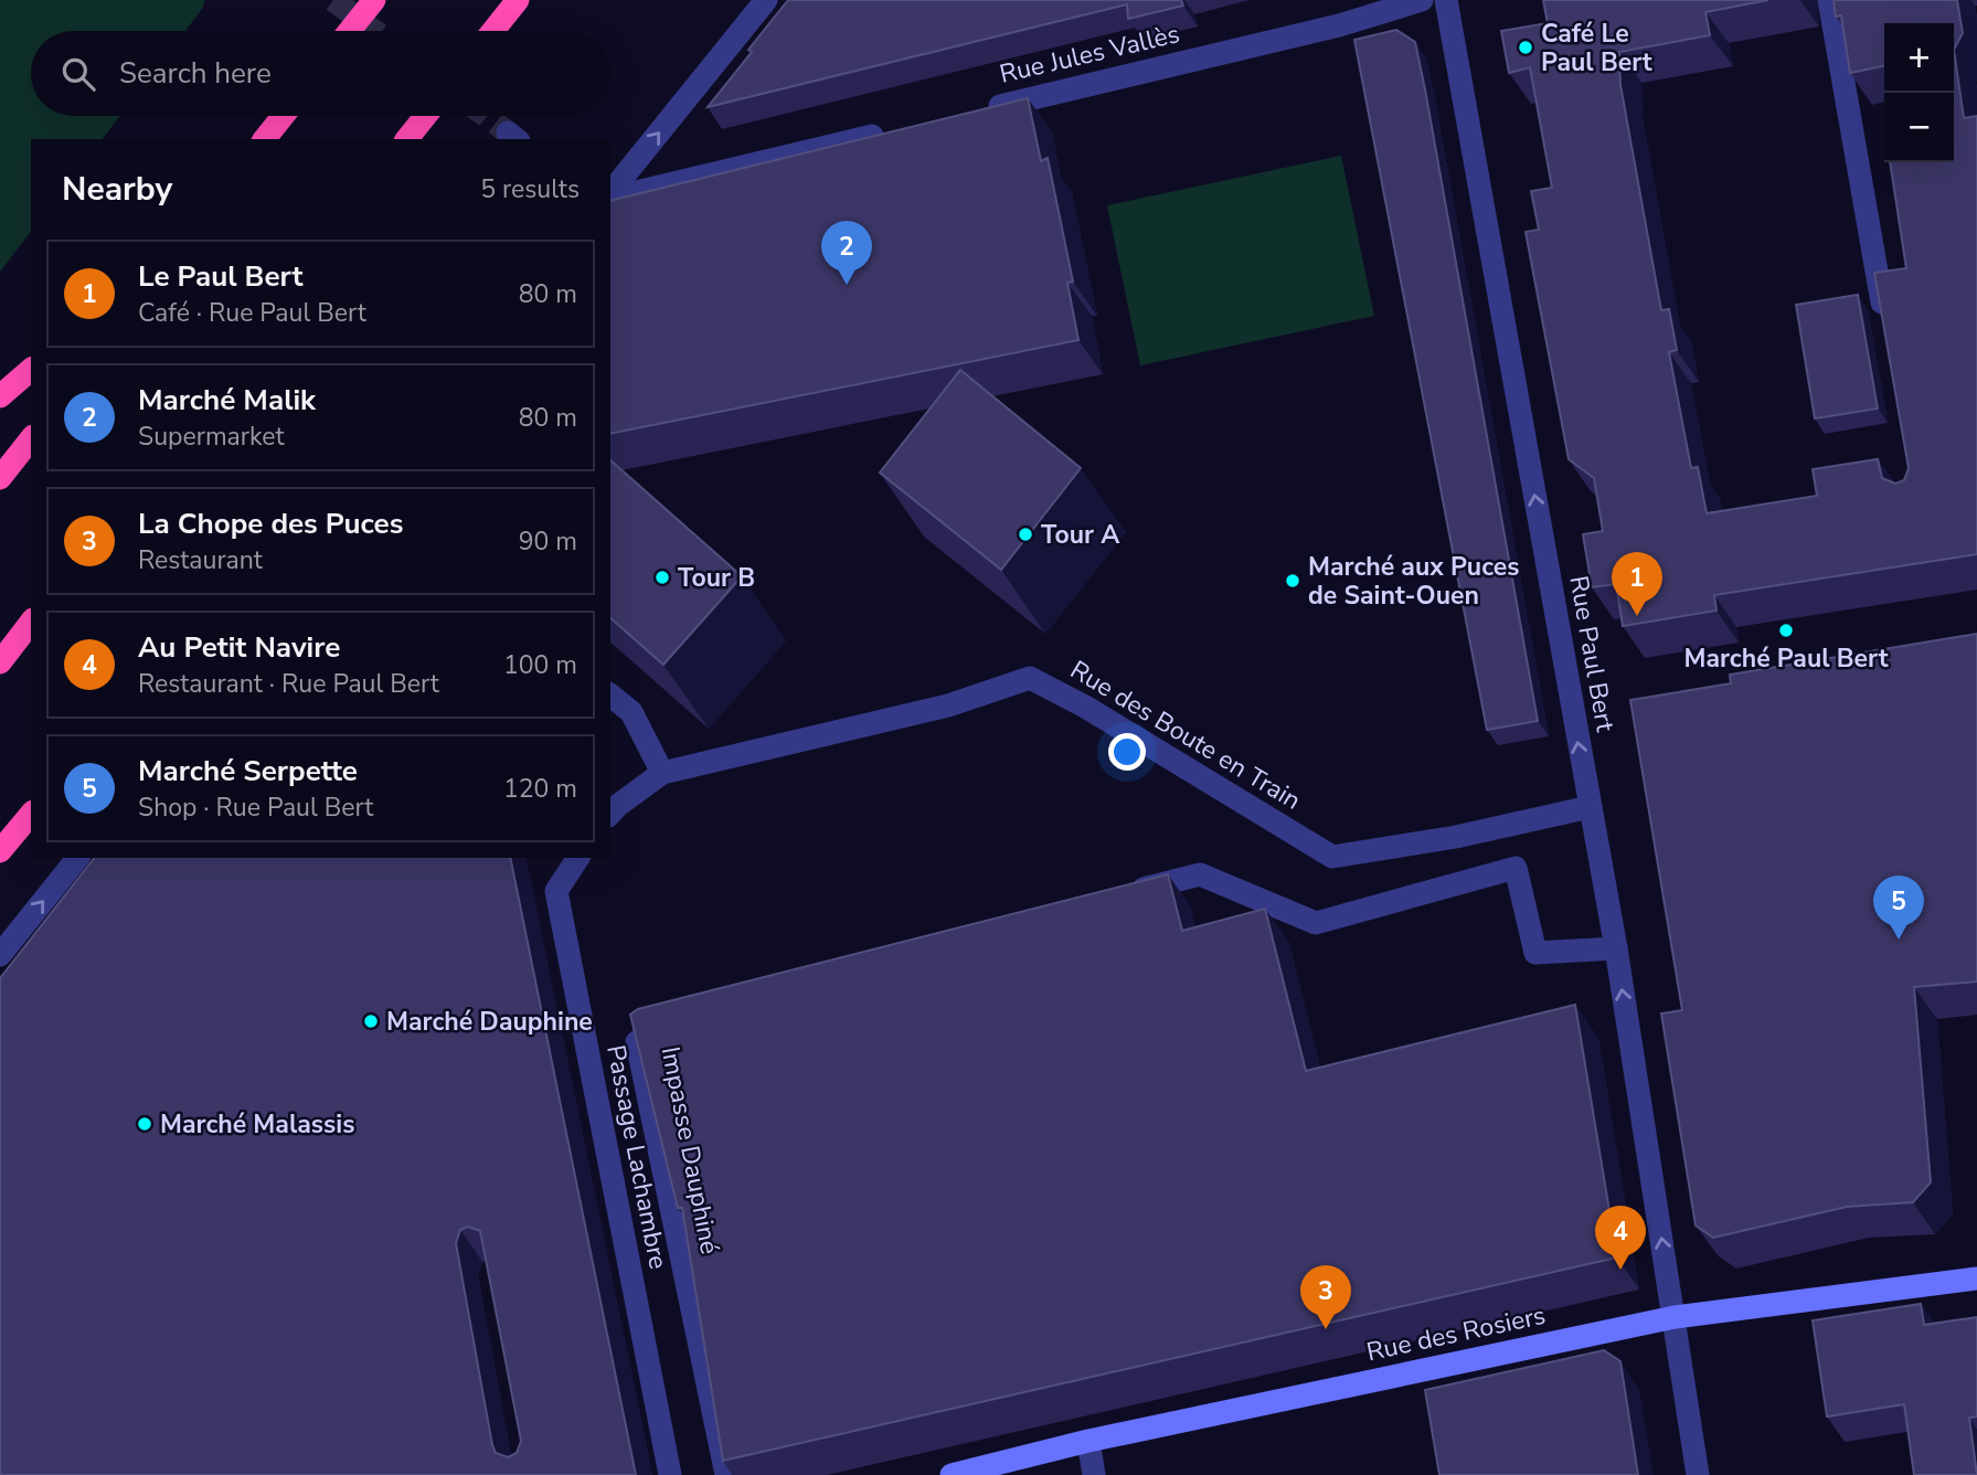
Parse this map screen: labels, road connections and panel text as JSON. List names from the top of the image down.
{
  "streets": {
    "street": [
      "Rue Jules Vallès",
      "Rue Paul Bert",
      "Rue des Boute en Train",
      "Impasse Dauphiné",
      "Passage Lachambre",
      "Rue des Rosiers"
    ]
  },
  "crossings": [
    ["Rue Paul Bert", "Rue des Boute en Train"],
    ["Rue Paul Bert", "Rue des Rosiers"]
  ],
  "one_way": ["Rue Paul Bert"],
  "places": [
    "Café Le Paul Bert",
    "Tour A",
    "Tour B",
    "Marché aux Puces de Saint-Ouen",
    "Marché Paul Bert",
    "Marché Dauphine",
    "Marché Malassis"
  ],
  "page": {
    "map_buttons": ["+", "−"],
    "search": "Search here",
    "heading": ["Nearby", "5 results"],
    "pins": [
      "2",
      "1",
      "5",
      "4",
      "3"
    ],
    "list": [
      {
        "mark": "1",
        "name": "Le Paul Bert",
        "note": "Café · Rue Paul Bert",
        "value": "80 m"
      },
      {
        "mark": "2",
        "name": "Marché Malik",
        "note": "Supermarket",
        "value": "80 m"
      },
      {
        "mark": "3",
        "name": "La Chope des Puces",
        "note": "Restaurant",
        "value": "90 m"
      },
      {
        "mark": "4",
        "name": "Au Petit Navire",
        "note": "Restaurant · Rue Paul Bert",
        "value": "100 m"
      },
      {
        "mark": "5",
        "name": "Marché Serpette",
        "note": "Shop · Rue Paul Bert",
        "value": "120 m"
      }
    ]
  }
}
